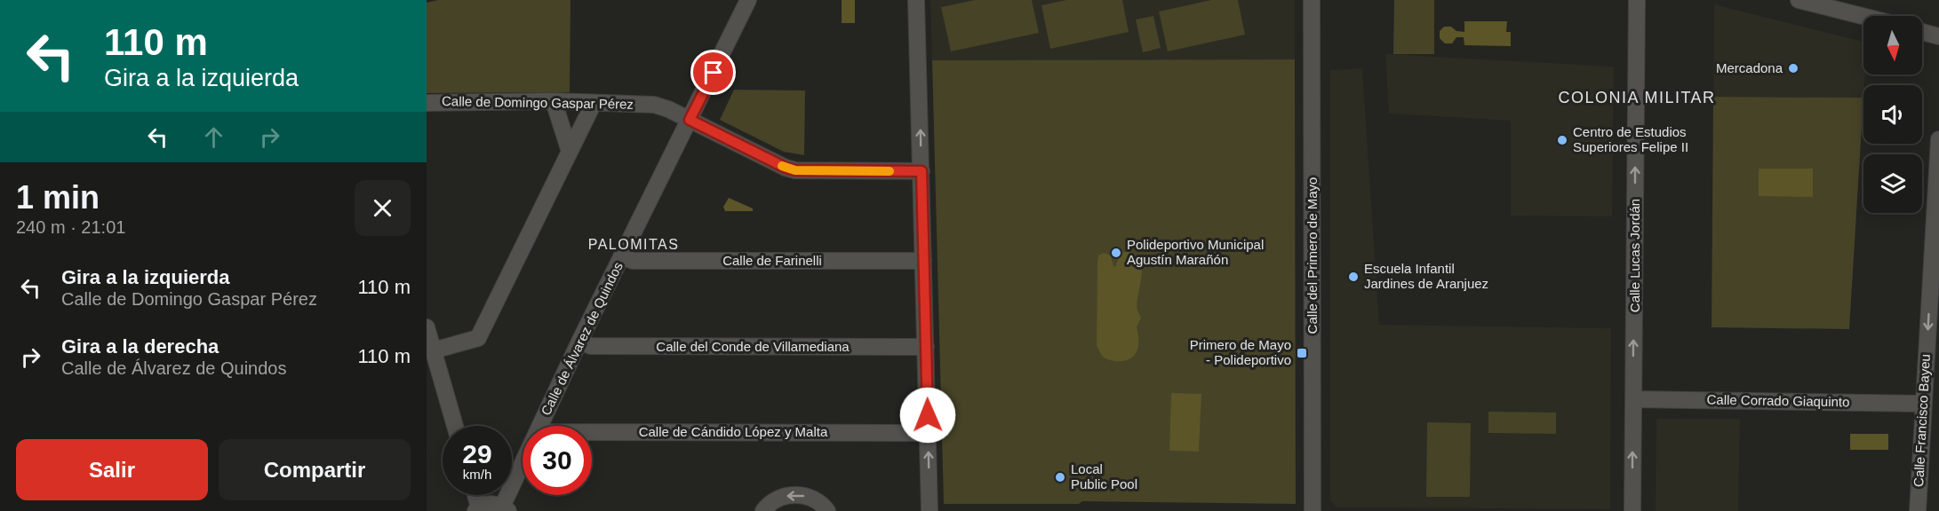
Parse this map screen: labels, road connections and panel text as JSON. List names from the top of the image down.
{
  "streets": {
    "street": [
      "Calle de Domingo Gaspar Pérez",
      "Calle del Primero de Mayo",
      "Calle Lucas Jordán",
      "Calle de Farinelli",
      "Calle de Álvarez de Quindos",
      "Calle del Conde de Villamediana",
      "Calle Corrado Giaquinto",
      "Calle Francisco Bayeu",
      "Calle de Cándido López y Malta"
    ]
  },
  "crossings": [
    ["Calle de Domingo Gaspar Pérez", "Calle de Álvarez de Quindos"],
    ["Calle Lucas Jordán", "Calle Corrado Giaquinto"],
    ["Calle de Farinelli", "Calle de Álvarez de Quindos"],
    ["Calle de Álvarez de Quindos", "Calle del Conde de Villamediana"],
    ["Calle Corrado Giaquinto", "Calle Francisco Bayeu"]
  ],
  "one_way": ["Calle Lucas Jordán", "Calle Francisco Bayeu"],
  "districts": ["COLONIA MILITAR", "PALOMITAS"],
  "places": {
    "other": [
      "Mercadona",
      "Centro de Estudios Superiores Felipe II",
      "Polideportivo Municipal Agustín Marañón",
      "Escuela Infantil Jardines de Aranjuez",
      "Local Public Pool"
    ],
    "transit": ["Primero de Mayo - Polideportivo"]
  },
  "north": "bottom",
  "page": {
    "turn": ["110 m", "Gira a la izquierda"],
    "heading": ["1 min", "240 m · 21:01"],
    "list": [
      {
        "name": "Gira a la izquierda",
        "note": "Calle de Domingo Gaspar Pérez",
        "value": "110 m"
      },
      {
        "name": "Gira a la derecha",
        "note": "Calle de Álvarez de Quindos",
        "value": "110 m"
      }
    ],
    "speed": "29 km/h",
    "limit": "30",
    "buttons": ["Salir", "Compartir"]
  }
}
